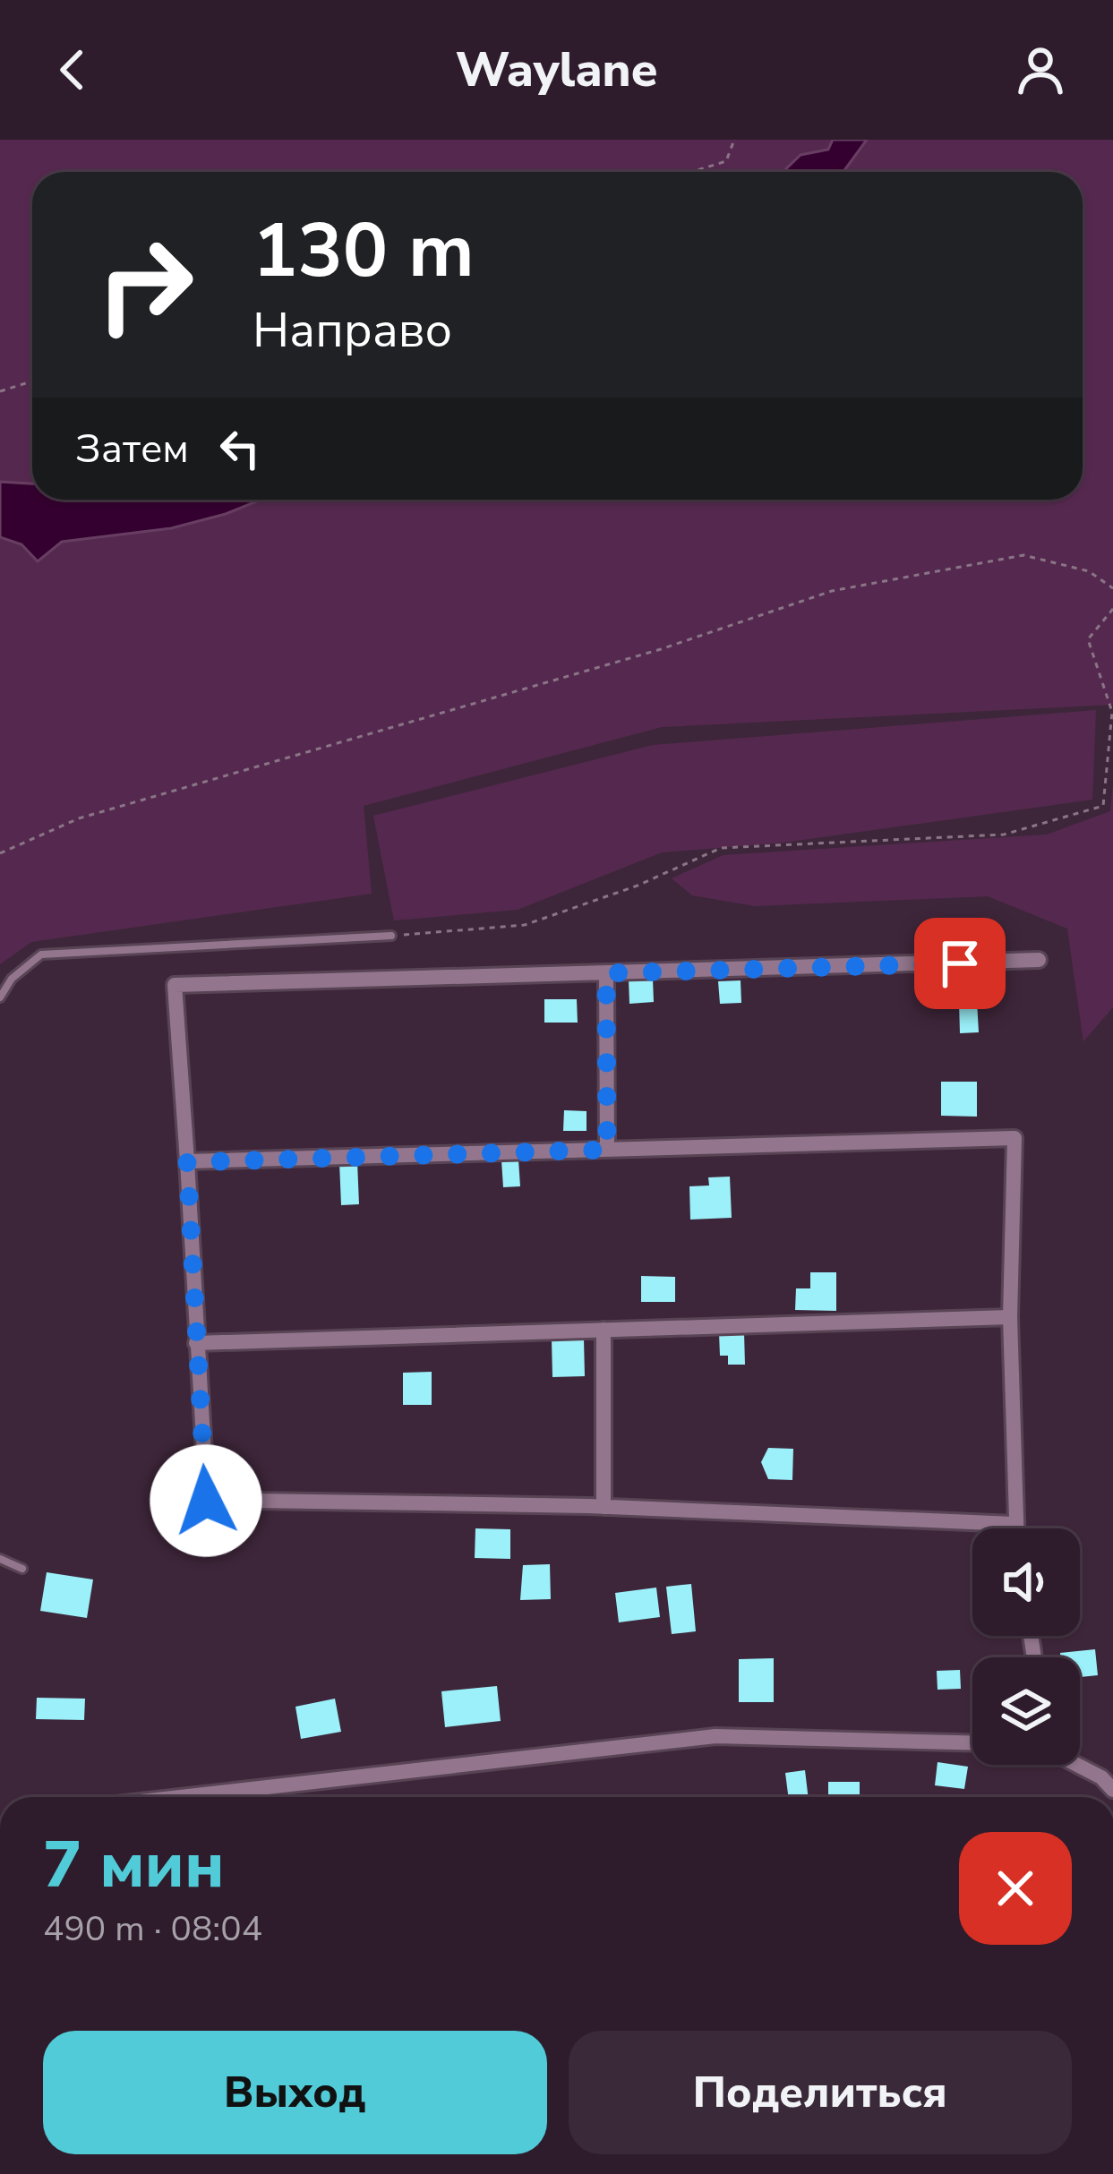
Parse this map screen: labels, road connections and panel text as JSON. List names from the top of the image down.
{
  "page": {
    "header": "Waylane",
    "turn": ["130 m", "Направо"],
    "then": "Затем",
    "heading": ["7 мин", "490 m · 08:04"],
    "buttons": ["Выход", "Поделиться"]
  }
}
